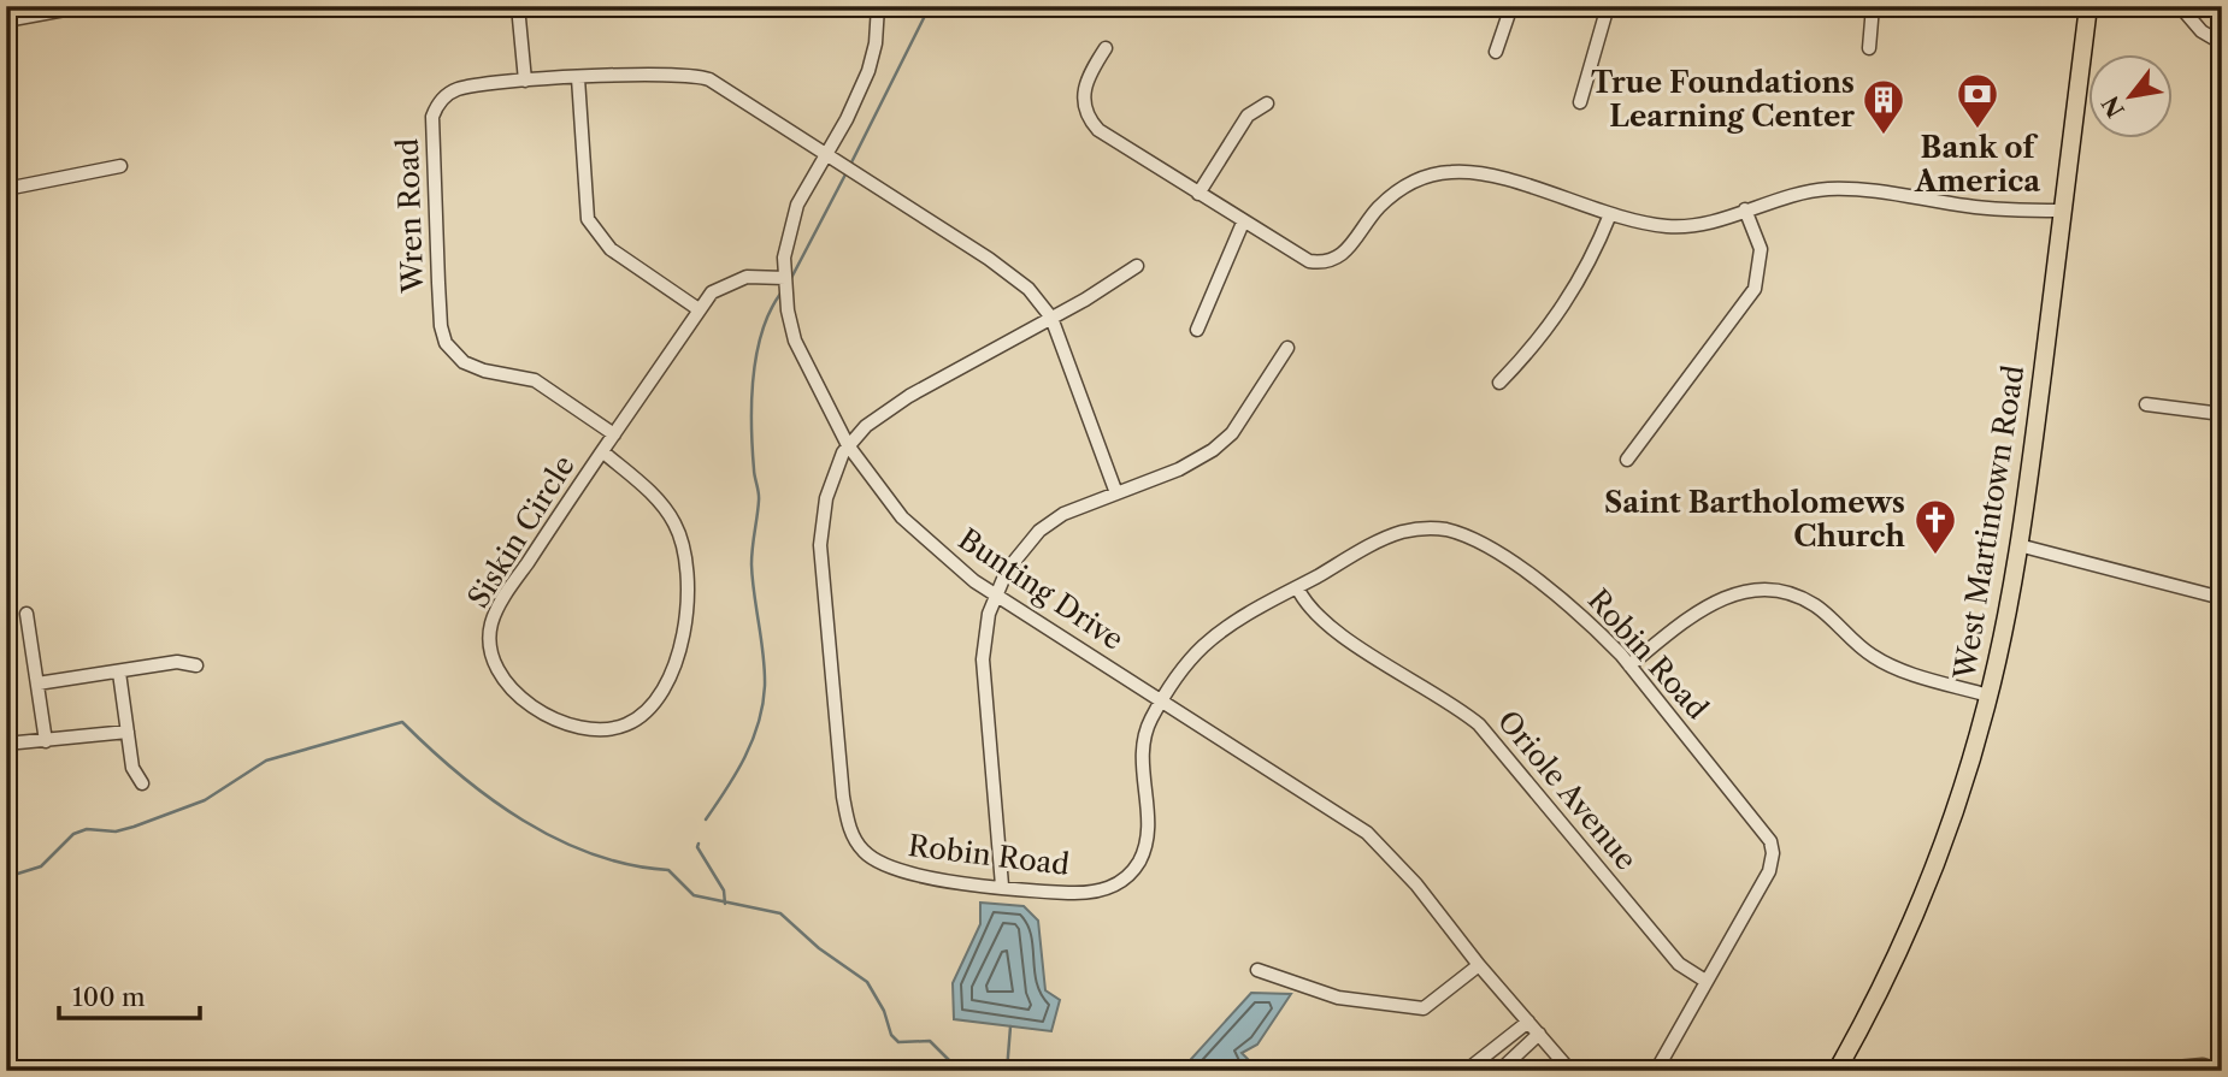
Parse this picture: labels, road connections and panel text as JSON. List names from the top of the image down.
{
  "streets": {
    "main road": ["West Martintown Road"],
    "street": [
      "Wren Road",
      "Siskin Circle",
      "Bunting Drive",
      "Robin Road",
      "Oriole Avenue"
    ]
  },
  "crossings": [
    ["Wren Road", "Siskin Circle"],
    ["Wren Road", "Bunting Drive"],
    ["Wren Road", "Robin Road"],
    ["Siskin Circle", "Bunting Drive"],
    ["Bunting Drive", "Robin Road"],
    ["Robin Road", "Oriole Avenue"]
  ],
  "places": {
    "bank": ["Bank of America"],
    "building": ["True Foundations Learning Center"],
    "church": ["Saint Bartholomews Church"]
  },
  "scale_bar": "100 m",
  "north": "bottom left"
}
